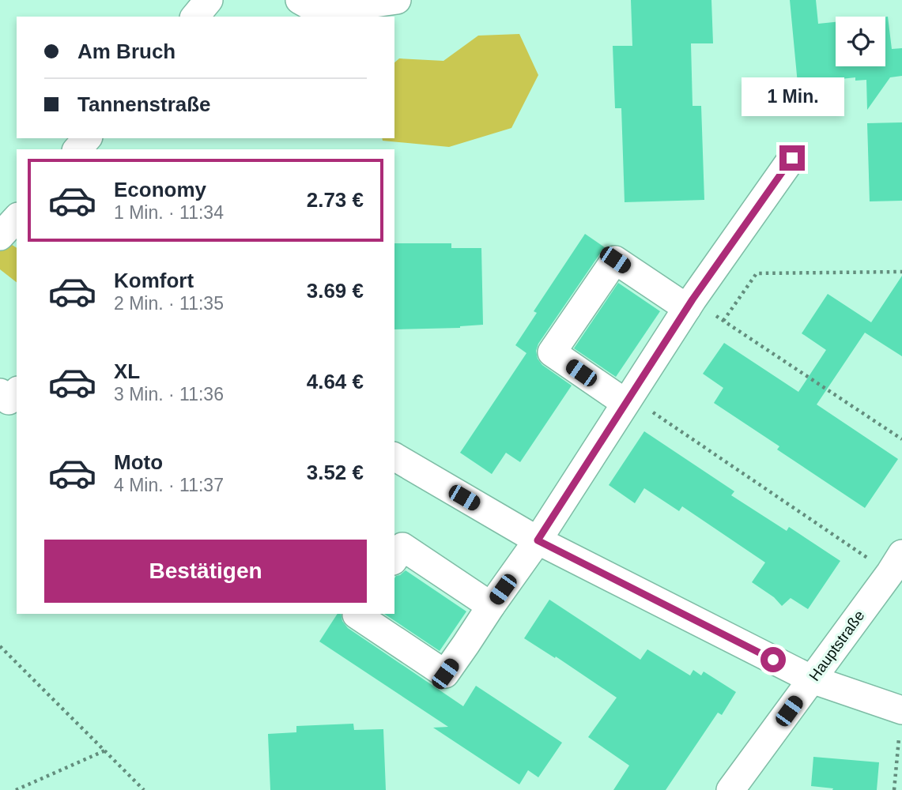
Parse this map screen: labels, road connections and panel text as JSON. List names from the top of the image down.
{
  "streets": {
    "street": ["Hauptstraße"]
  },
  "page": {
    "banner": ["Am Bruch", "Tannenstraße"],
    "bubble": "1 Min.",
    "list": [
      {
        "name": "Economy",
        "note": "1 Min. · 11:34",
        "value": "2.73 €"
      },
      {
        "name": "Komfort",
        "note": "2 Min. · 11:35",
        "value": "3.69 €"
      },
      {
        "name": "XL",
        "note": "3 Min. · 11:36",
        "value": "4.64 €"
      },
      {
        "name": "Moto",
        "note": "4 Min. · 11:37",
        "value": "3.52 €"
      }
    ],
    "buttons": "Bestätigen"
  }
}
